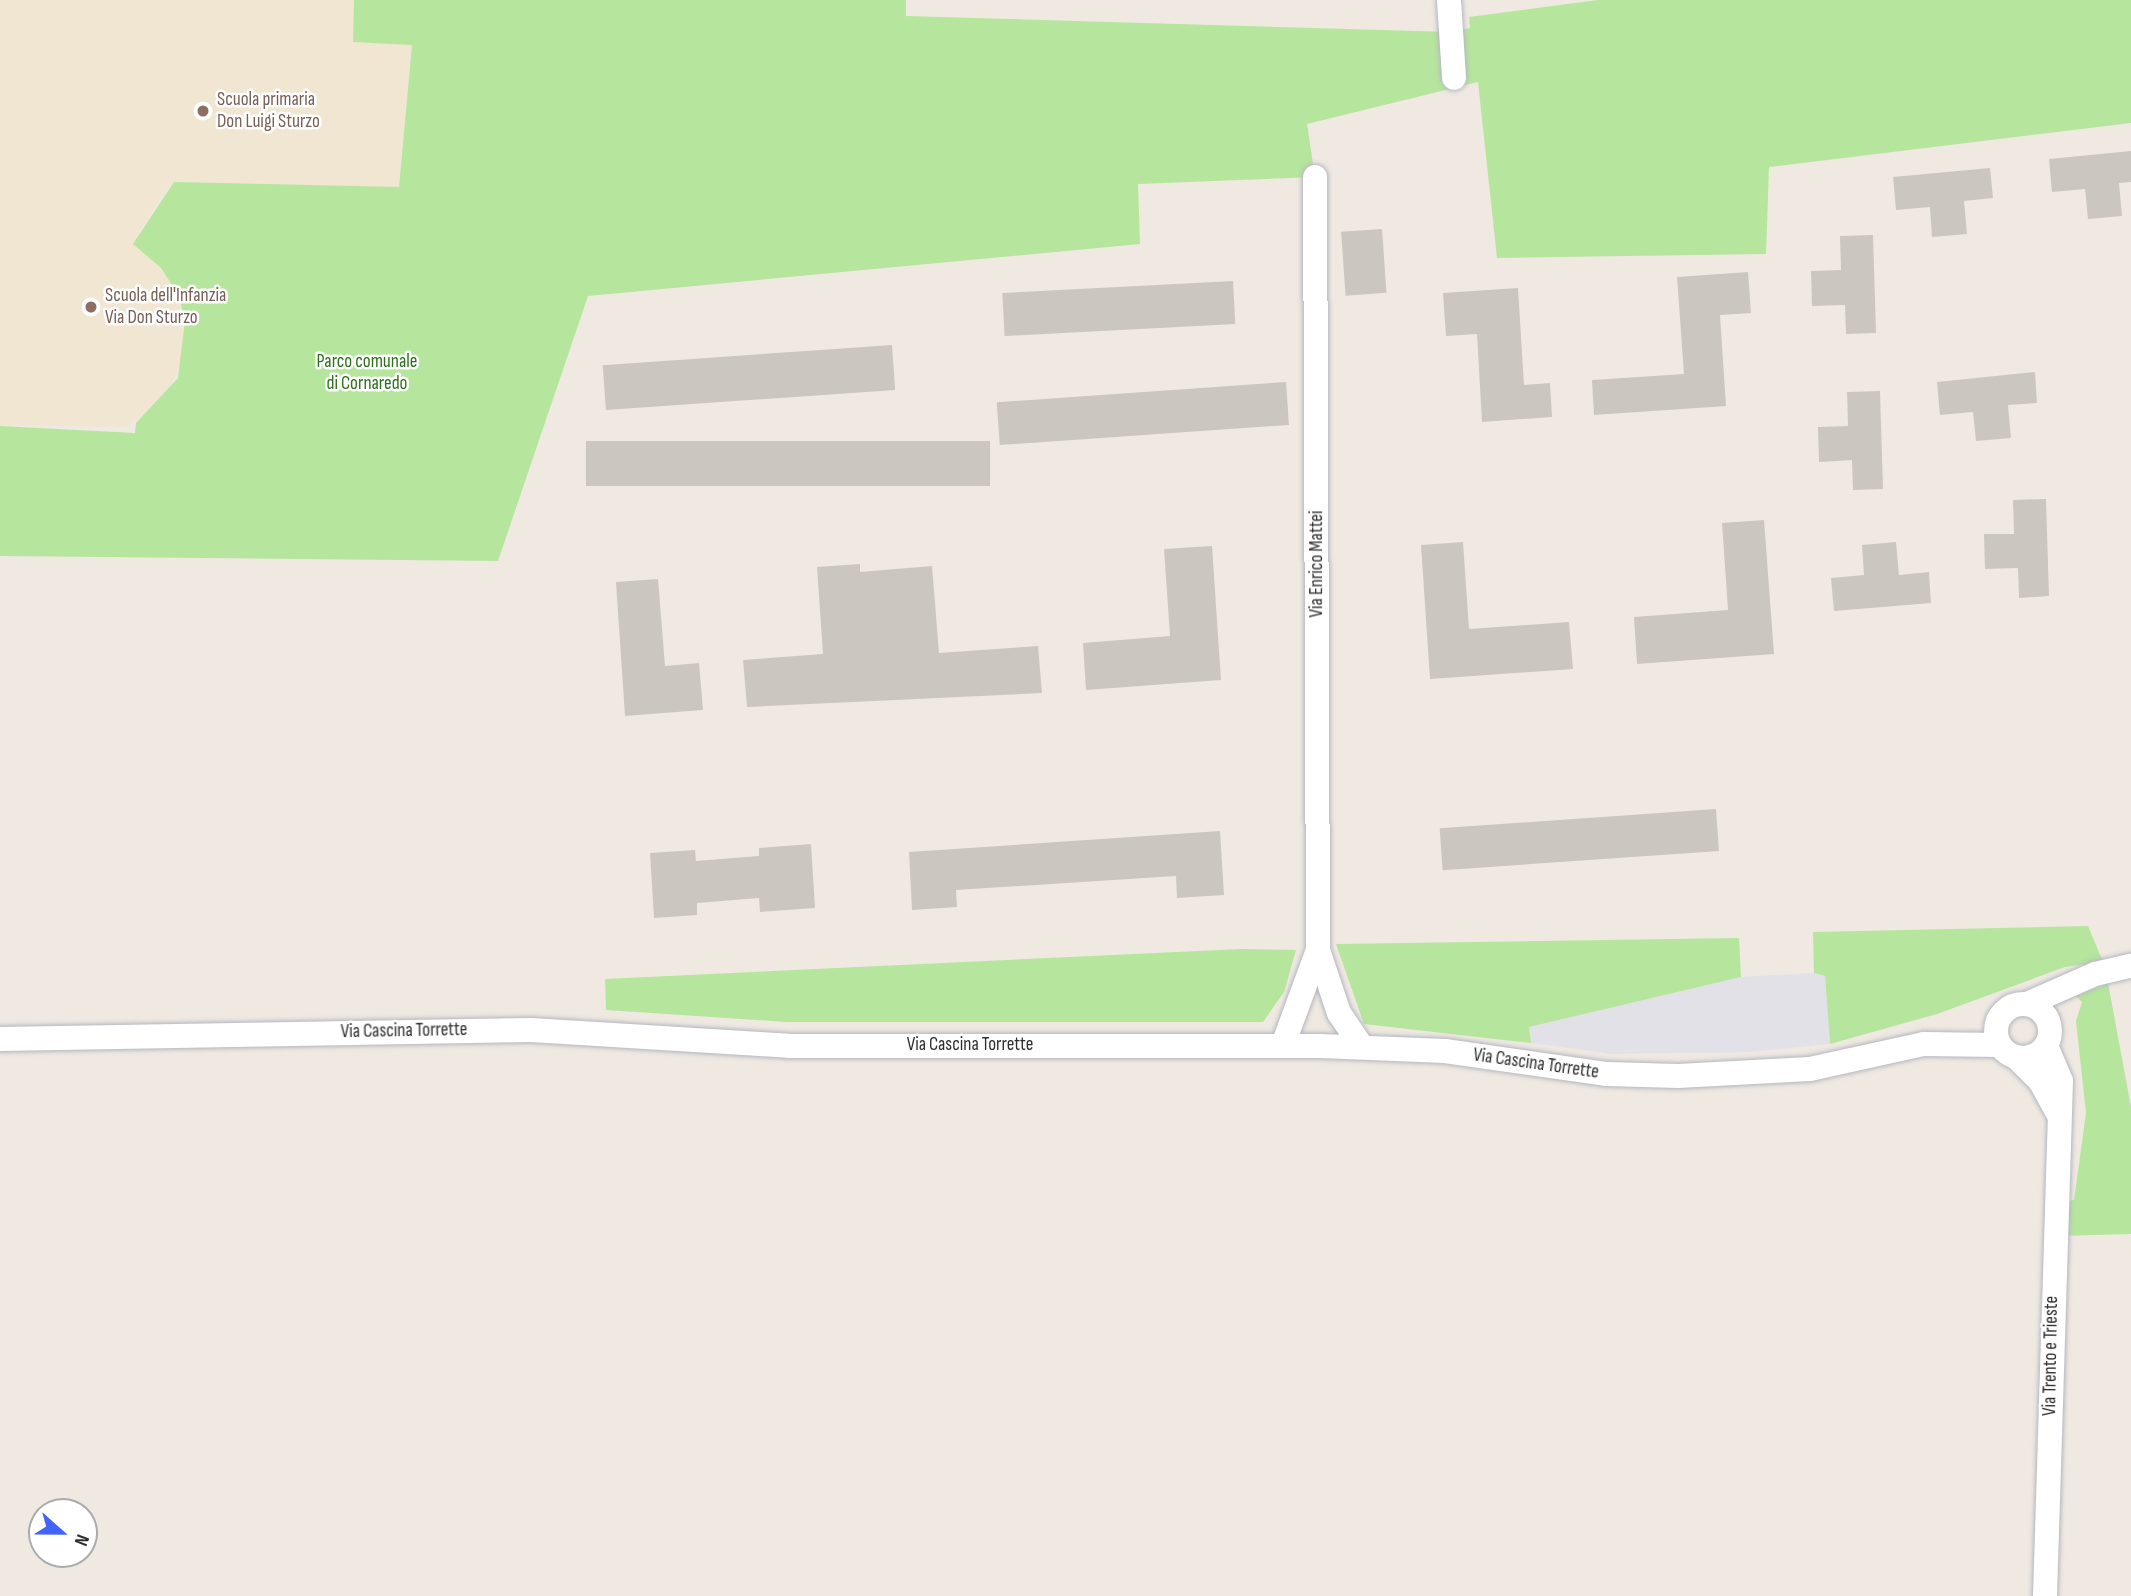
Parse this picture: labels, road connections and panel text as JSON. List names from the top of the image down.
{
  "streets": {
    "street": ["Via Enrico Mattei", "Via Cascina Torrette", "Via Trento e Trieste"]
  },
  "crossings": [
    ["Via Enrico Mattei", "Via Cascina Torrette"],
    ["Via Cascina Torrette", "Via Trento e Trieste"]
  ],
  "parks": ["Parco comunale di Cornaredo"],
  "places": ["Scuola primaria Don Luigi Sturzo", "Scuola dell'Infanzia Via Don Sturzo"],
  "north": "right"
}
